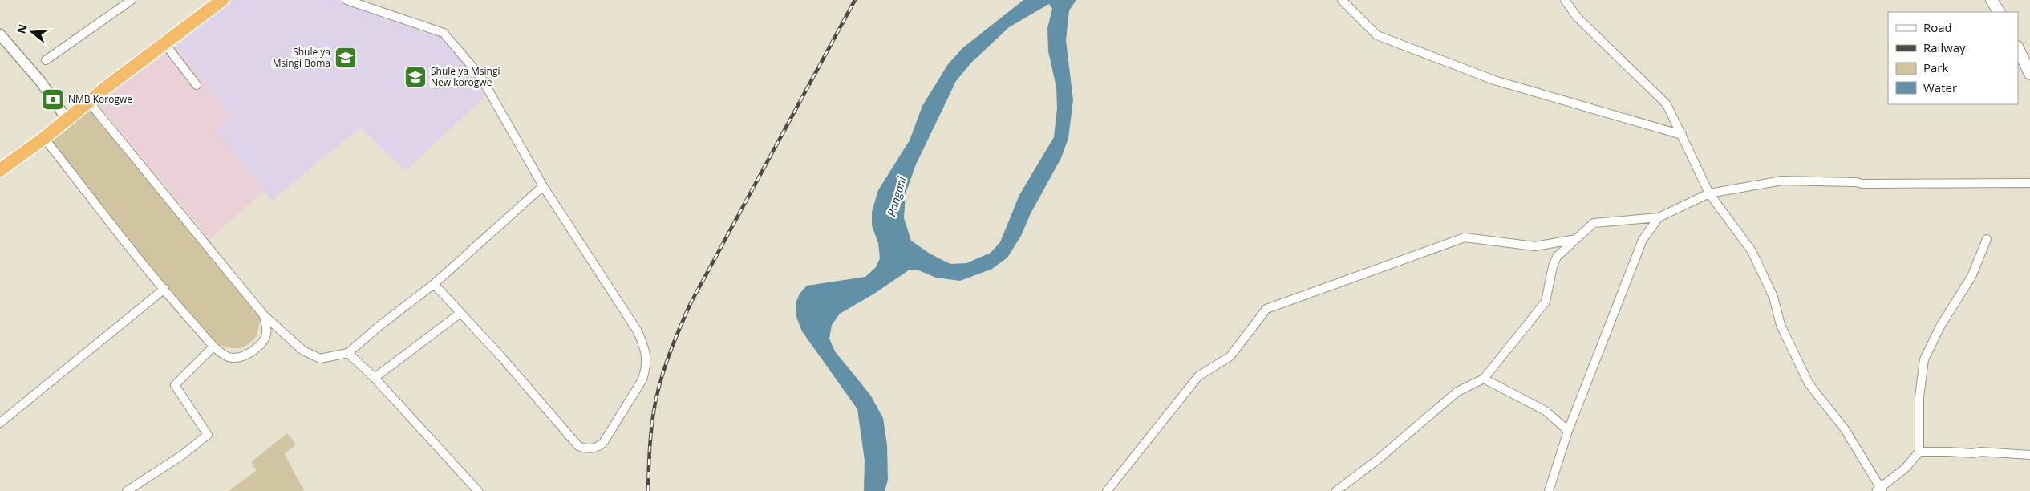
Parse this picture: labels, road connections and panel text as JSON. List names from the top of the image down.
{
  "water": ["Pangani"],
  "places": {
    "school or university": ["Shule ya Msingi Boma", "Shule ya Msingi New korogwe"],
    "bank": ["NMB Korogwe"]
  },
  "legend": [
    "Road",
    "Railway",
    "Park",
    "Water"
  ],
  "north": "left"
}
